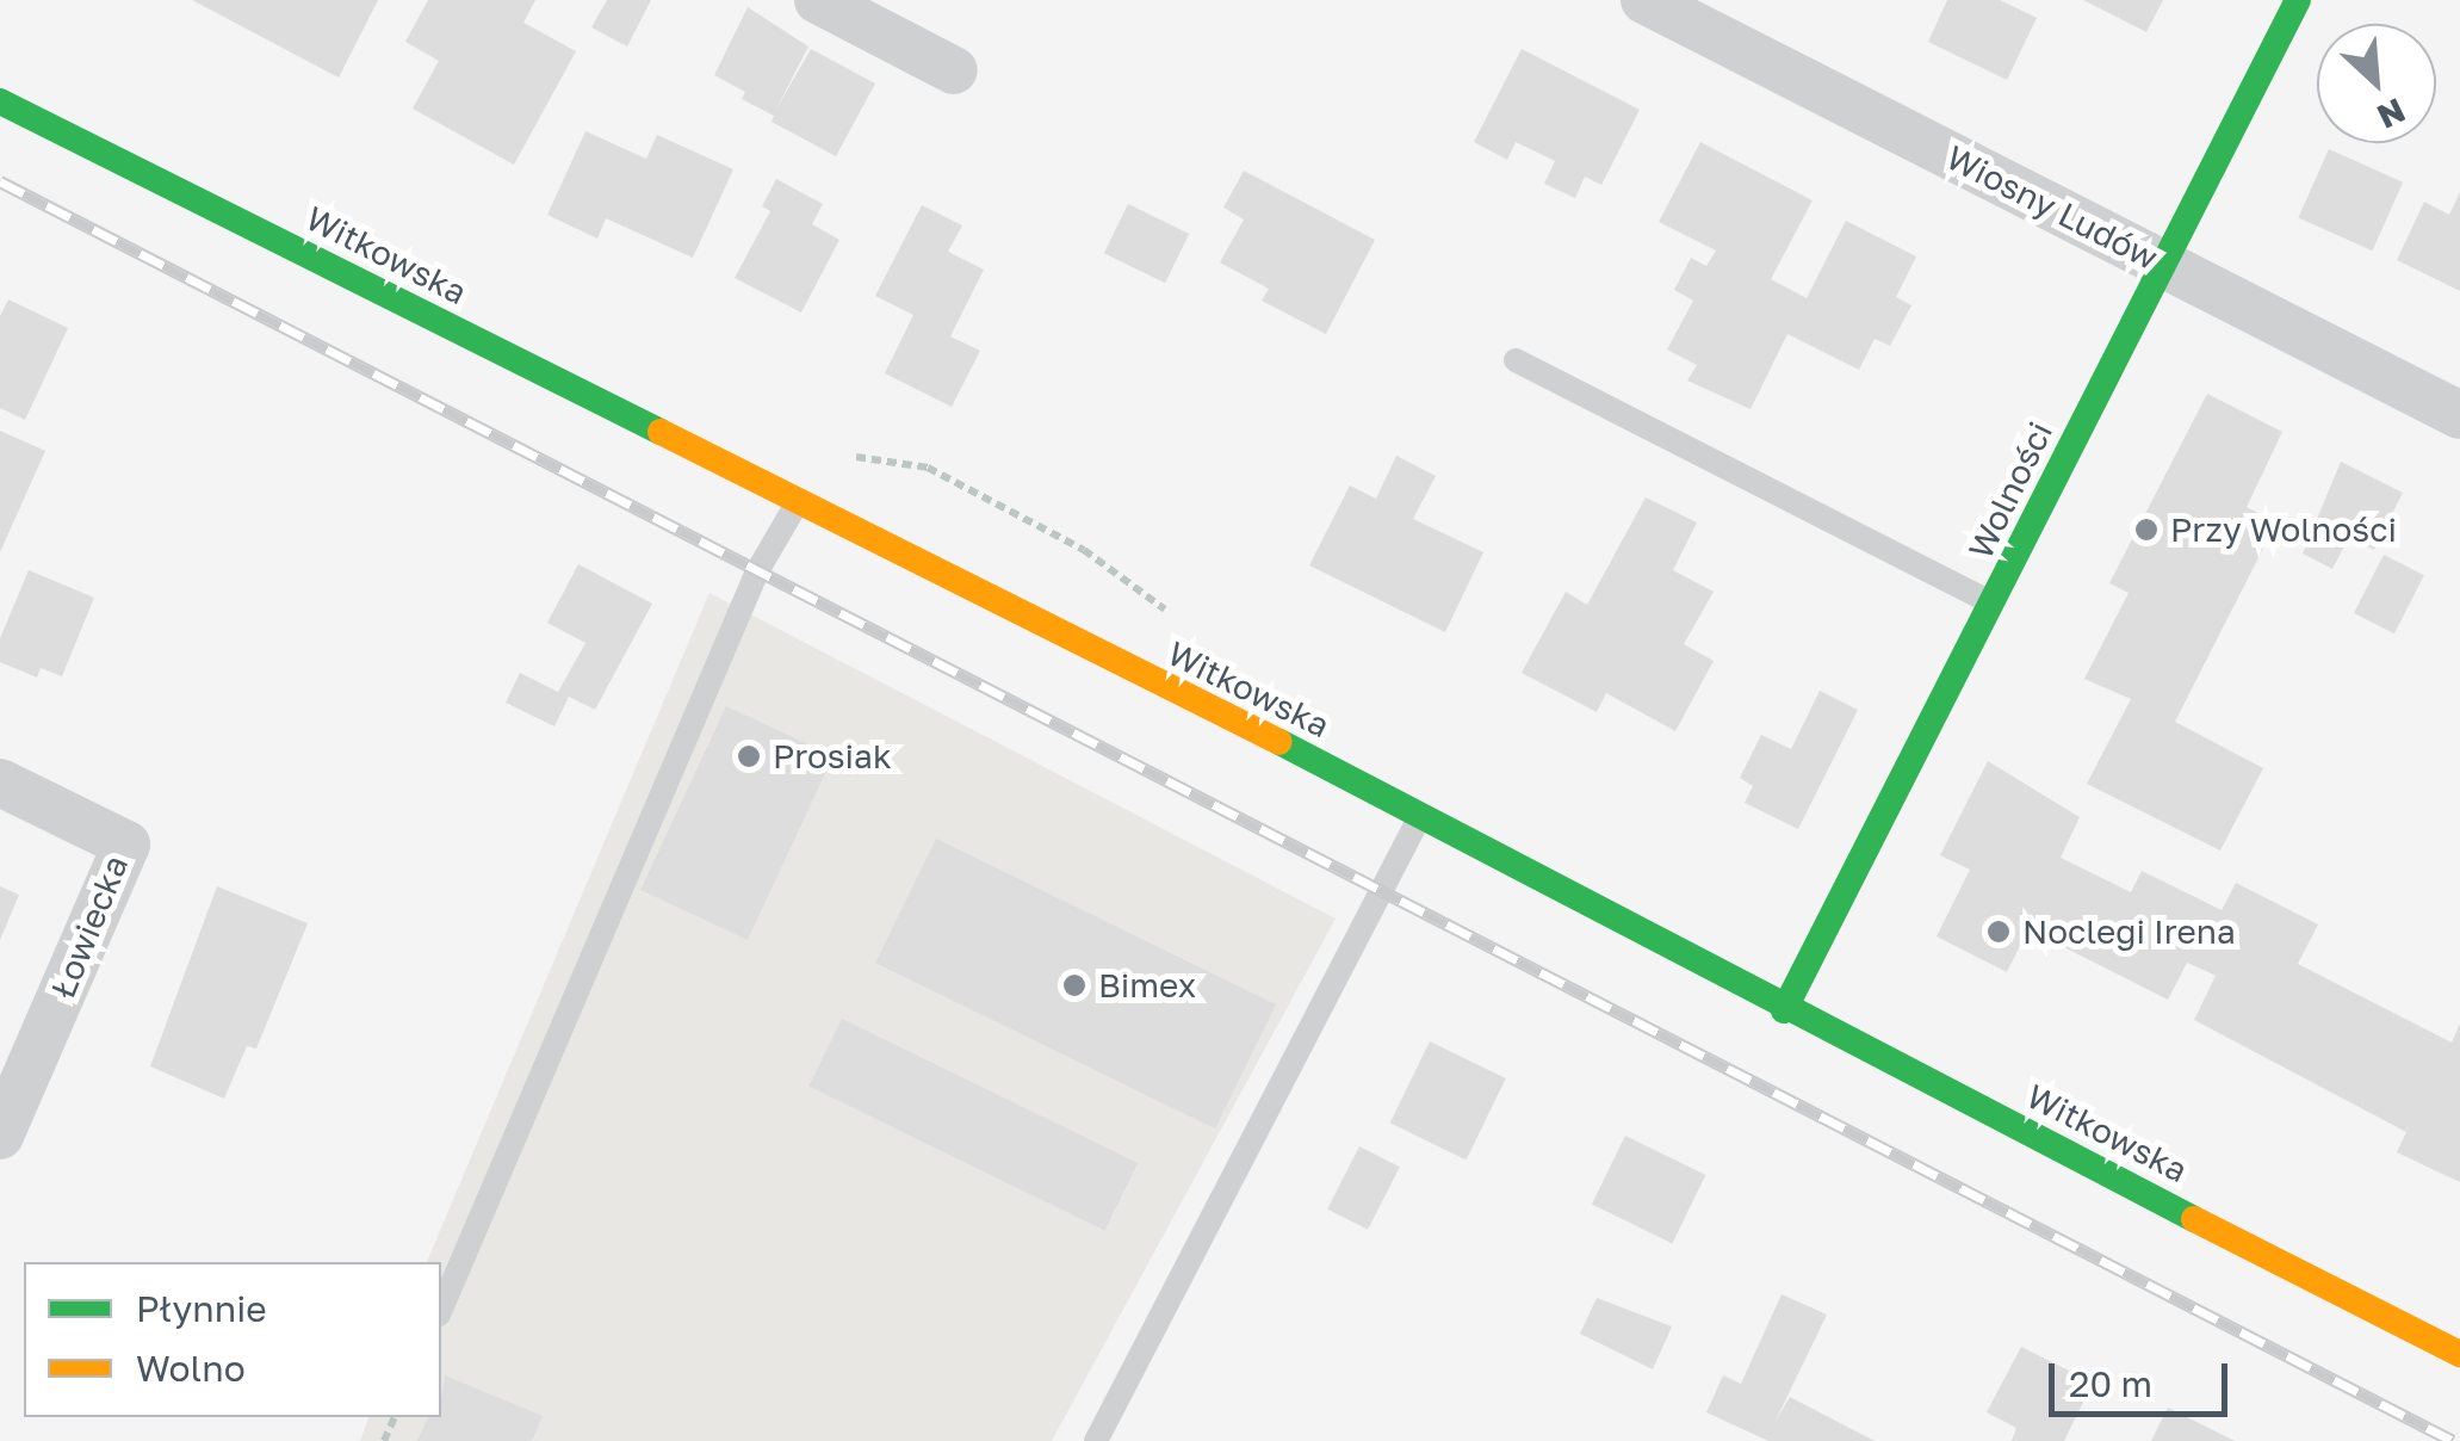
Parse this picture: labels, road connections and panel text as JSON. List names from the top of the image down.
{
  "streets": {
    "street": [
      "Wiosny Ludów",
      "Witkowska",
      "Wolności",
      "Łowiecka"
    ]
  },
  "crossings": [
    ["Wiosny Ludów", "Wolności"],
    ["Witkowska", "Wolności"]
  ],
  "places": [
    "Przy Wolności",
    "Prosiak",
    "Noclegi Irena",
    "Bimex"
  ],
  "legend": ["Płynnie", "Wolno"],
  "scale_bar": "20 m",
  "north": "bottom right"
}
